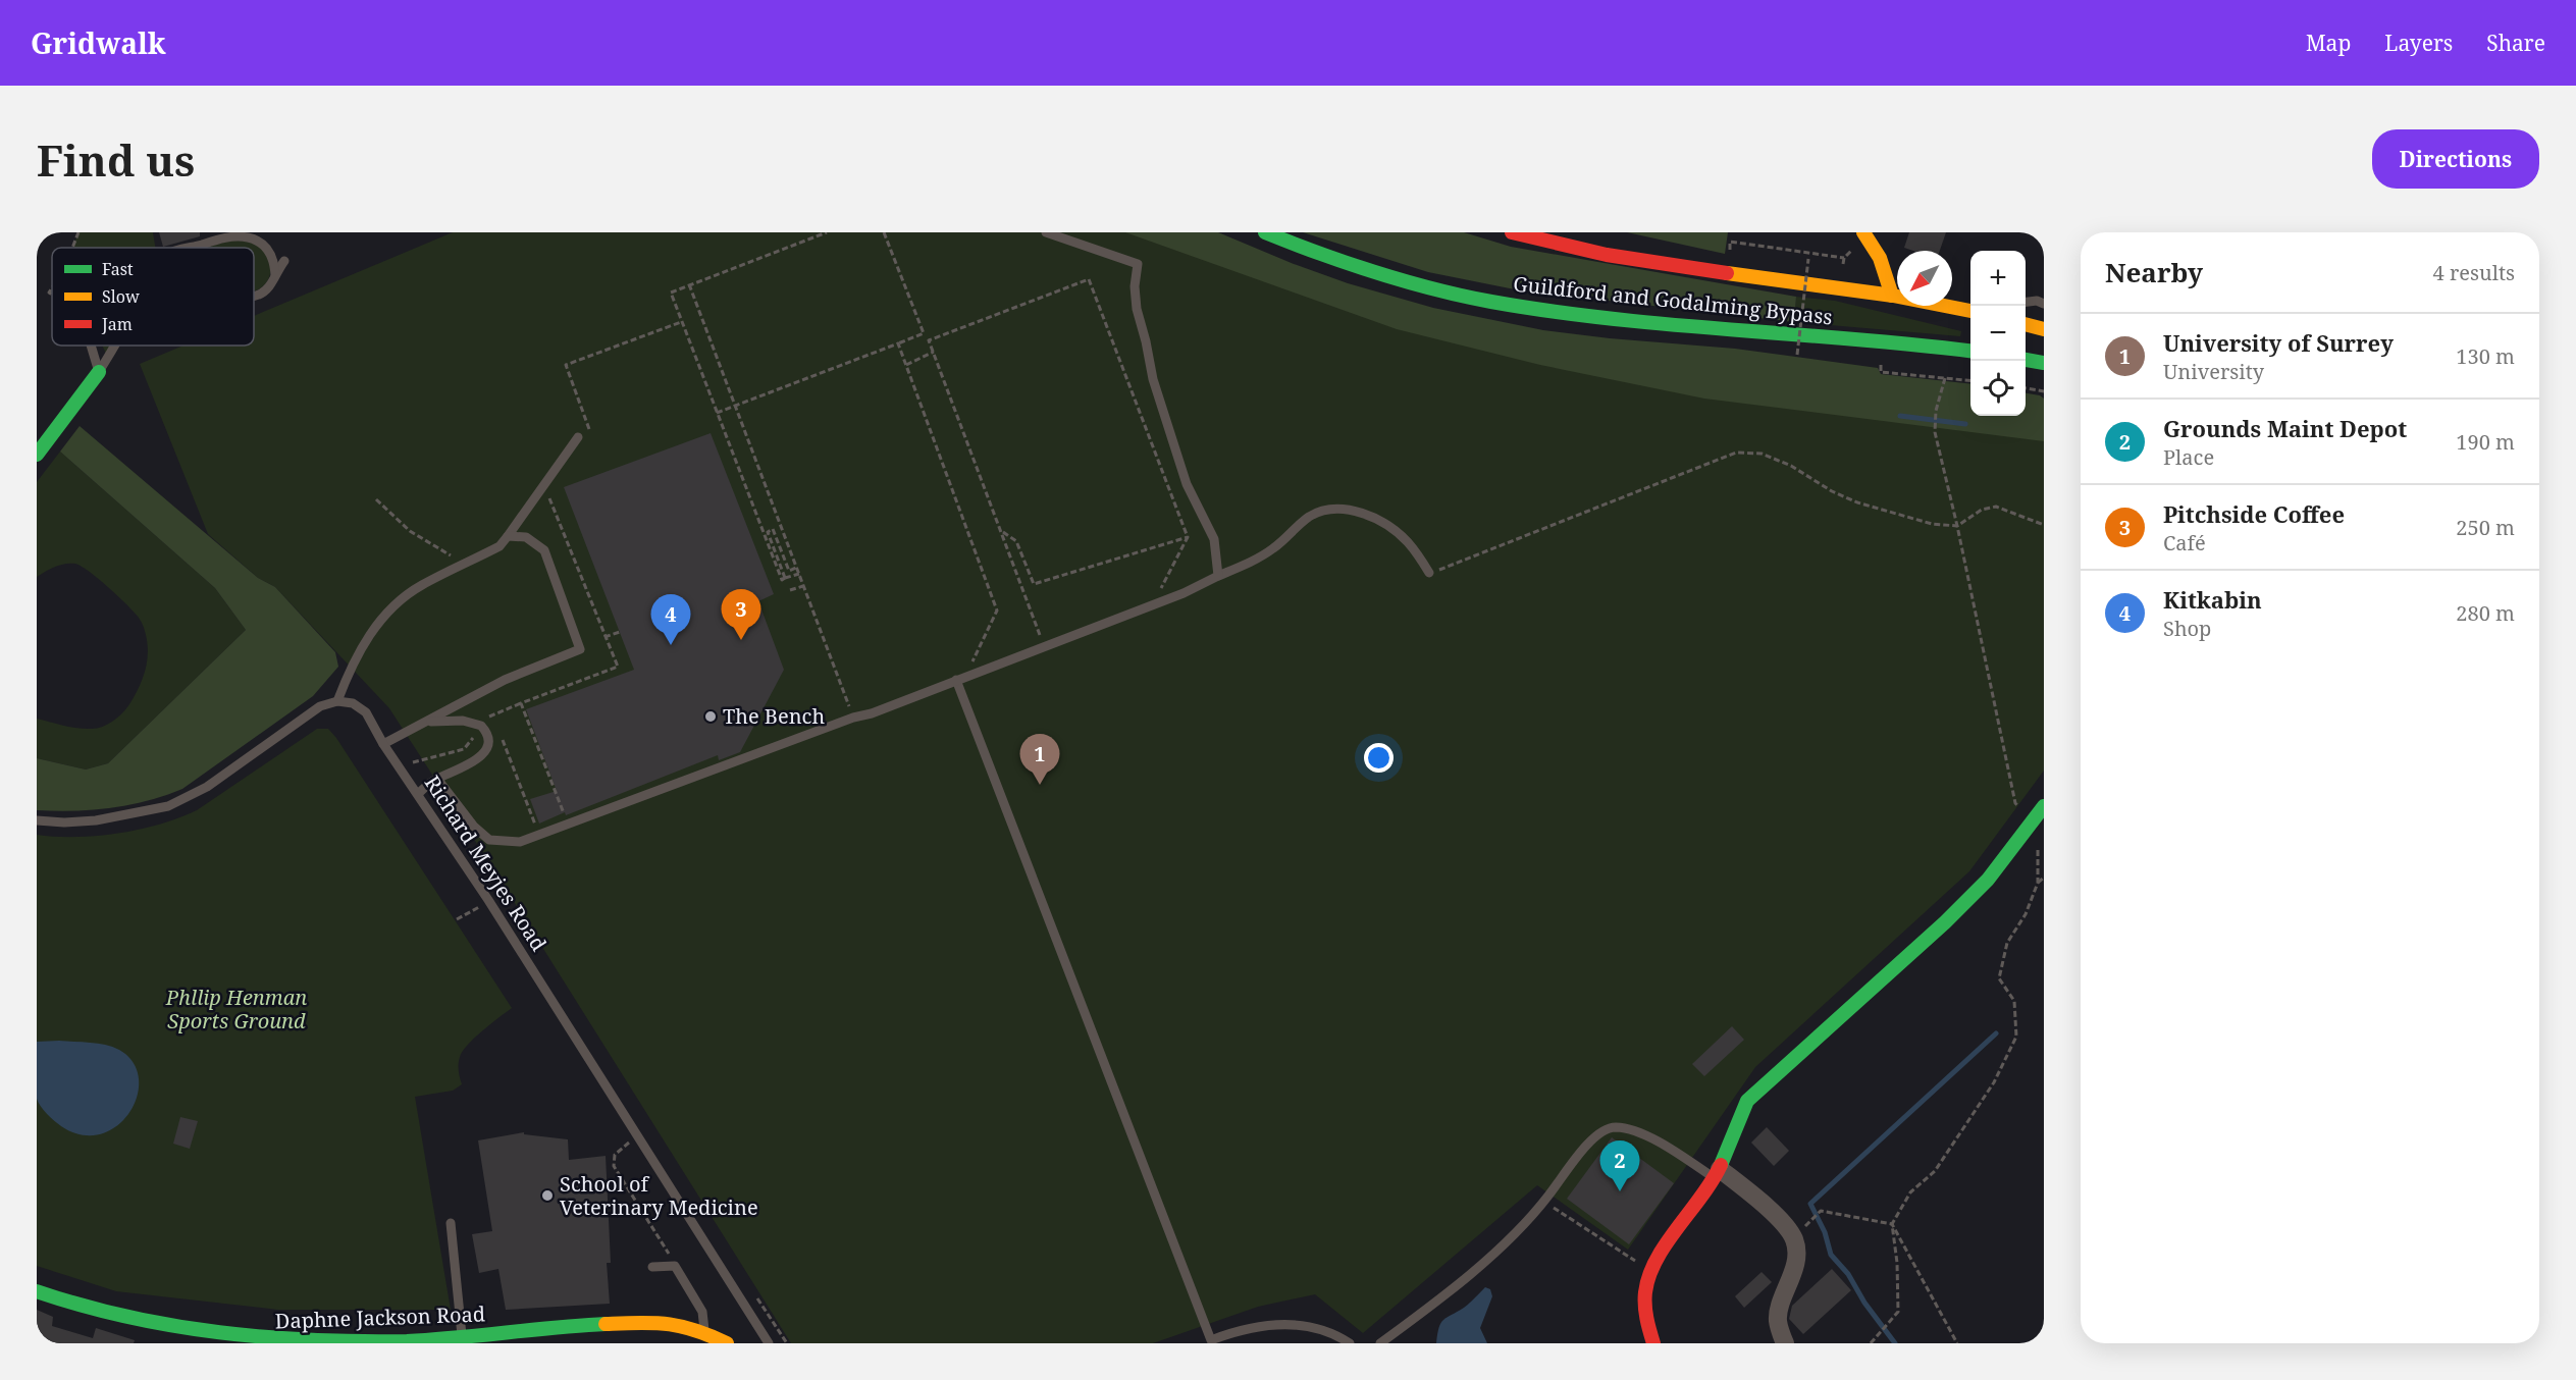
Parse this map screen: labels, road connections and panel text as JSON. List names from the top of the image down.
{
  "streets": {
    "main road": ["Guildford and Godalming Bypass", "Daphne Jackson Road"],
    "lane": ["Richard Meyjes Road"]
  },
  "parks": ["Phllip Henman Sports Ground"],
  "places": ["The Bench", "School of Veterinary Medicine"],
  "legend": ["Fast", "Slow", "Jam"],
  "north": "bottom left",
  "page": {
    "header": "Gridwalk",
    "nav": ["Map", "Layers", "Share"],
    "buttons": "Directions",
    "title": "Find us",
    "heading": ["Nearby", "4 results"],
    "map_buttons": ["+", "−"],
    "list": [
      {
        "mark": "1",
        "name": "University of Surrey",
        "note": "University",
        "value": "130 m"
      },
      {
        "mark": "2",
        "name": "Grounds Maint Depot",
        "note": "Place",
        "value": "190 m"
      },
      {
        "mark": "3",
        "name": "Pitchside Coffee",
        "note": "Café",
        "value": "250 m"
      },
      {
        "mark": "4",
        "name": "Kitkabin",
        "note": "Shop",
        "value": "280 m"
      }
    ],
    "pins": [
      "3",
      "4",
      "1",
      "2"
    ]
  }
}
